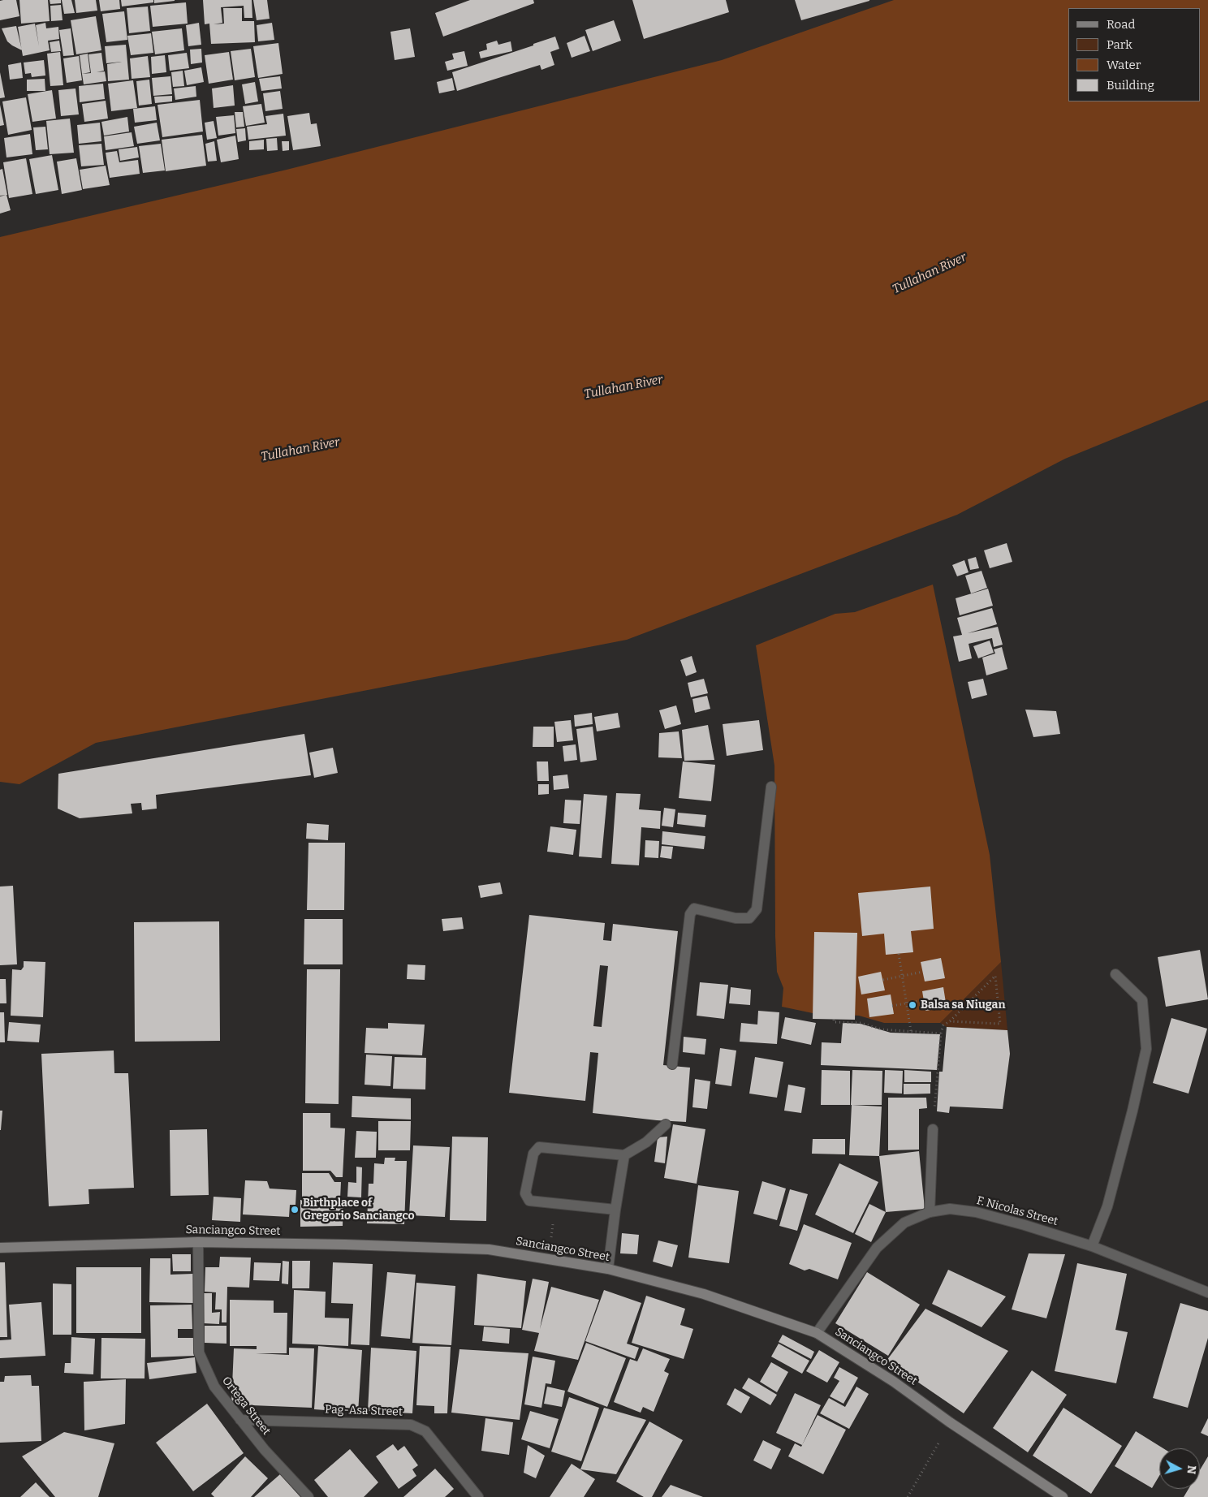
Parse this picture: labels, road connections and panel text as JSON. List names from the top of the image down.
{
  "streets": {
    "main road": ["Sanciangco Street"],
    "street": ["F. Nicolas Street", "Ortega Street", "Pag-Asa Street"]
  },
  "crossings": [
    ["F. Nicolas Street", "Sanciangco Street"],
    ["Sanciangco Street", "Ortega Street"],
    ["Ortega Street", "Pag-Asa Street"]
  ],
  "water": ["Tullahan River"],
  "places": ["Balsa sa Niugan", "Birthplace of Gregorio Sanciangco"],
  "legend": [
    "Road",
    "Park",
    "Water",
    "Building"
  ],
  "north": "right"
}
